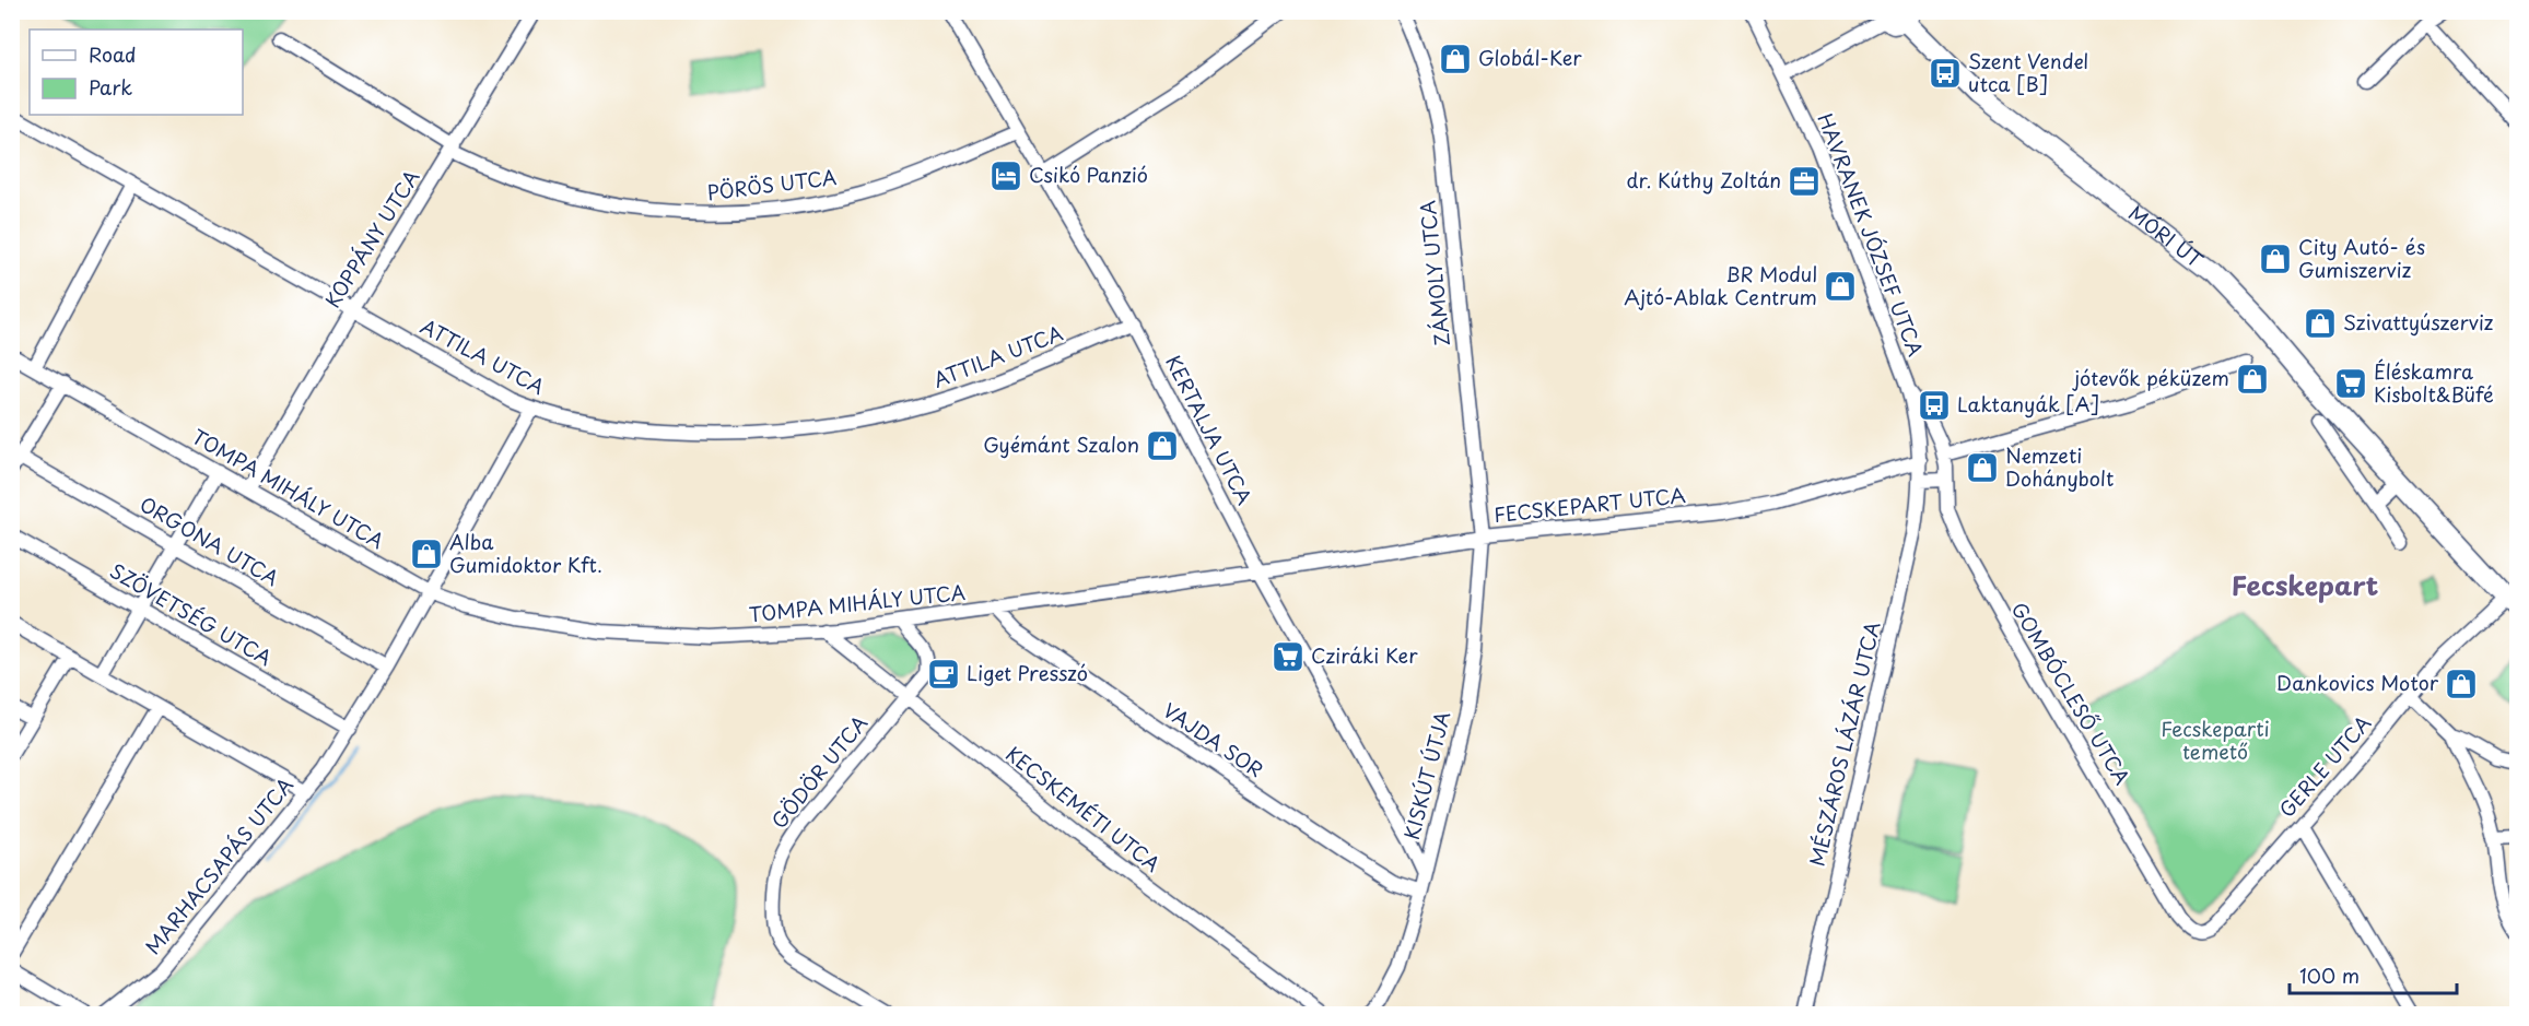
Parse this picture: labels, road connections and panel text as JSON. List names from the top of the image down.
{
  "streets": {
    "main road": ["MÓRI ÚT"],
    "street": [
      "PÖRÖS UTCA",
      "HAVRANEK JÓZSEF UTCA",
      "KOPPÁNY UTCA",
      "ZÁMOLY UTCA",
      "ATTILA UTCA",
      "KERTALJA UTCA",
      "TOMPA MIHÁLY UTCA",
      "FECSKEPART UTCA",
      "ORGONA UTCA",
      "SZÖVETSÉG UTCA",
      "GOMBÓCLESŐ UTCA",
      "VAJDA SOR",
      "MÉSZÁROS LÁZÁR UTCA",
      "GERLE UTCA",
      "GÖDÖR UTCA",
      "KISKÚT ÚTJA",
      "KECSKEMÉTI UTCA",
      "MARHACSAPÁS UTCA"
    ]
  },
  "crossings": [
    ["PÖRÖS UTCA", "KOPPÁNY UTCA"],
    ["PÖRÖS UTCA", "KERTALJA UTCA"],
    ["HAVRANEK JÓZSEF UTCA", "FECSKEPART UTCA"],
    ["HAVRANEK JÓZSEF UTCA", "MÉSZÁROS LÁZÁR UTCA"],
    ["MÓRI ÚT", "GERLE UTCA"],
    ["KOPPÁNY UTCA", "ATTILA UTCA"],
    ["KOPPÁNY UTCA", "TOMPA MIHÁLY UTCA"],
    ["ZÁMOLY UTCA", "FECSKEPART UTCA"],
    ["ZÁMOLY UTCA", "KISKÚT ÚTJA"],
    ["ATTILA UTCA", "KERTALJA UTCA"],
    ["ATTILA UTCA", "MARHACSAPÁS UTCA"],
    ["KERTALJA UTCA", "TOMPA MIHÁLY UTCA"],
    ["KERTALJA UTCA", "FECSKEPART UTCA"],
    ["KERTALJA UTCA", "KISKÚT ÚTJA"],
    ["TOMPA MIHÁLY UTCA", "FECSKEPART UTCA"],
    ["TOMPA MIHÁLY UTCA", "VAJDA SOR"],
    ["TOMPA MIHÁLY UTCA", "KECSKEMÉTI UTCA"],
    ["TOMPA MIHÁLY UTCA", "MARHACSAPÁS UTCA"],
    ["FECSKEPART UTCA", "GOMBÓCLESŐ UTCA"],
    ["FECSKEPART UTCA", "KISKÚT ÚTJA"],
    ["ORGONA UTCA", "MARHACSAPÁS UTCA"],
    ["SZÖVETSÉG UTCA", "MARHACSAPÁS UTCA"],
    ["GOMBÓCLESŐ UTCA", "GERLE UTCA"],
    ["VAJDA SOR", "KISKÚT ÚTJA"],
    ["GÖDÖR UTCA", "KECSKEMÉTI UTCA"]
  ],
  "districts": ["Fecskepart"],
  "parks": ["Fecskeparti temető"],
  "places": {
    "shop": [
      "Globál-Ker",
      "City Autó- és Gumiszerviz",
      "BR Modul Ajtó-Ablak Centrum",
      "Szivattyúszerviz",
      "jótevők péküzem",
      "Gyémánt Szalon",
      "Nemzeti Dohánybolt",
      "Alba Gumidoktor Kft.",
      "Dankovics Motor"
    ],
    "bus stop": ["Szent Vendel utca [B]", "Laktanyák [A]"],
    "hotel": ["Csikó Panzió"],
    "office": ["dr. Kúthy Zoltán"],
    "supermarket": ["Éléskamra Kisbolt&Büfé", "Cziráki Ker"],
    "cafe": ["Liget Presszó"]
  },
  "legend": ["Road", "Park"],
  "scale_bar": "100 m"
}
